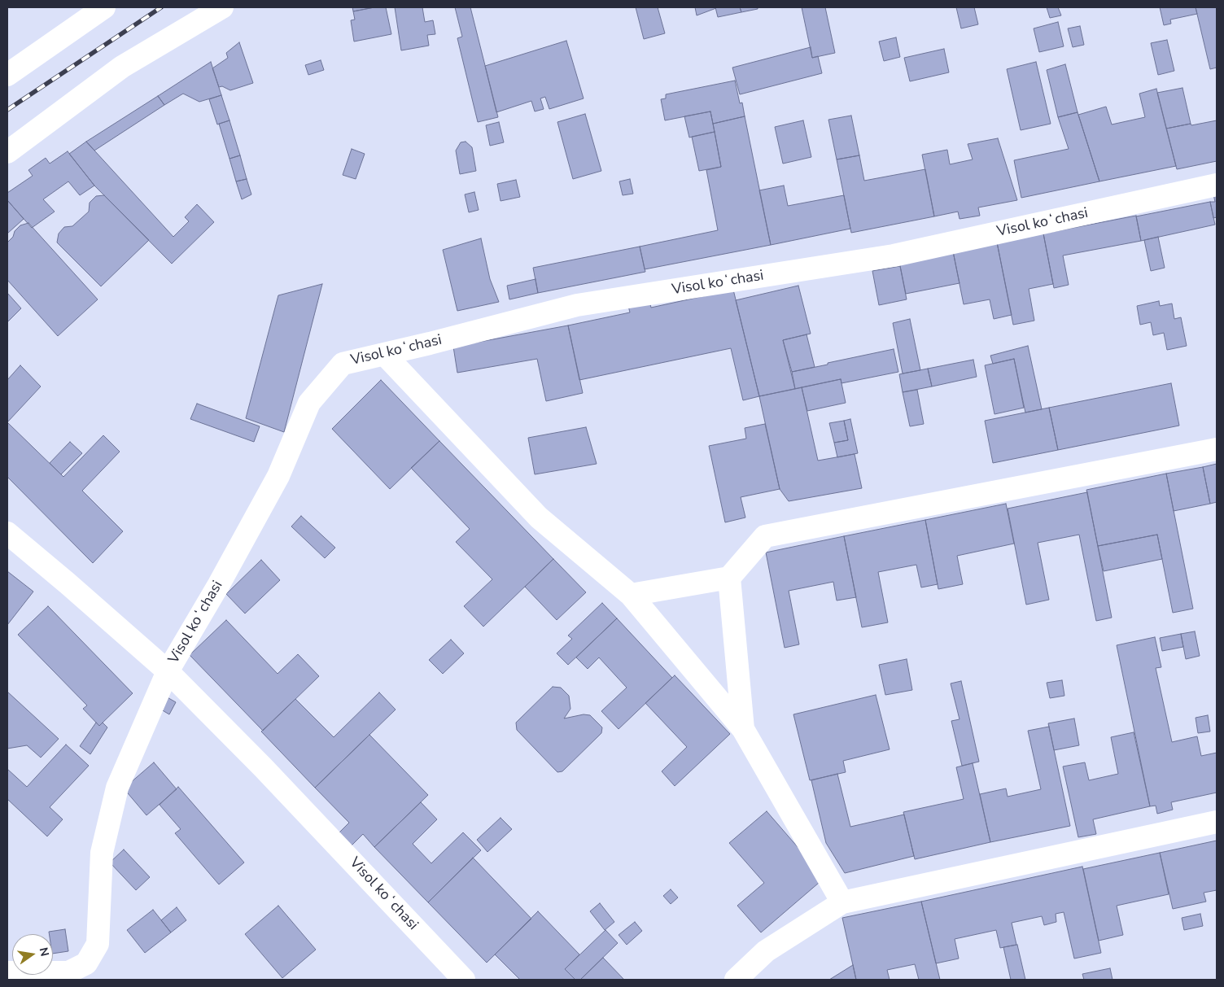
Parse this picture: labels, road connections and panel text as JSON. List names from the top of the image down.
{
  "streets": {
    "street": ["Visol koʻchasi"]
  },
  "north": "right"
}
